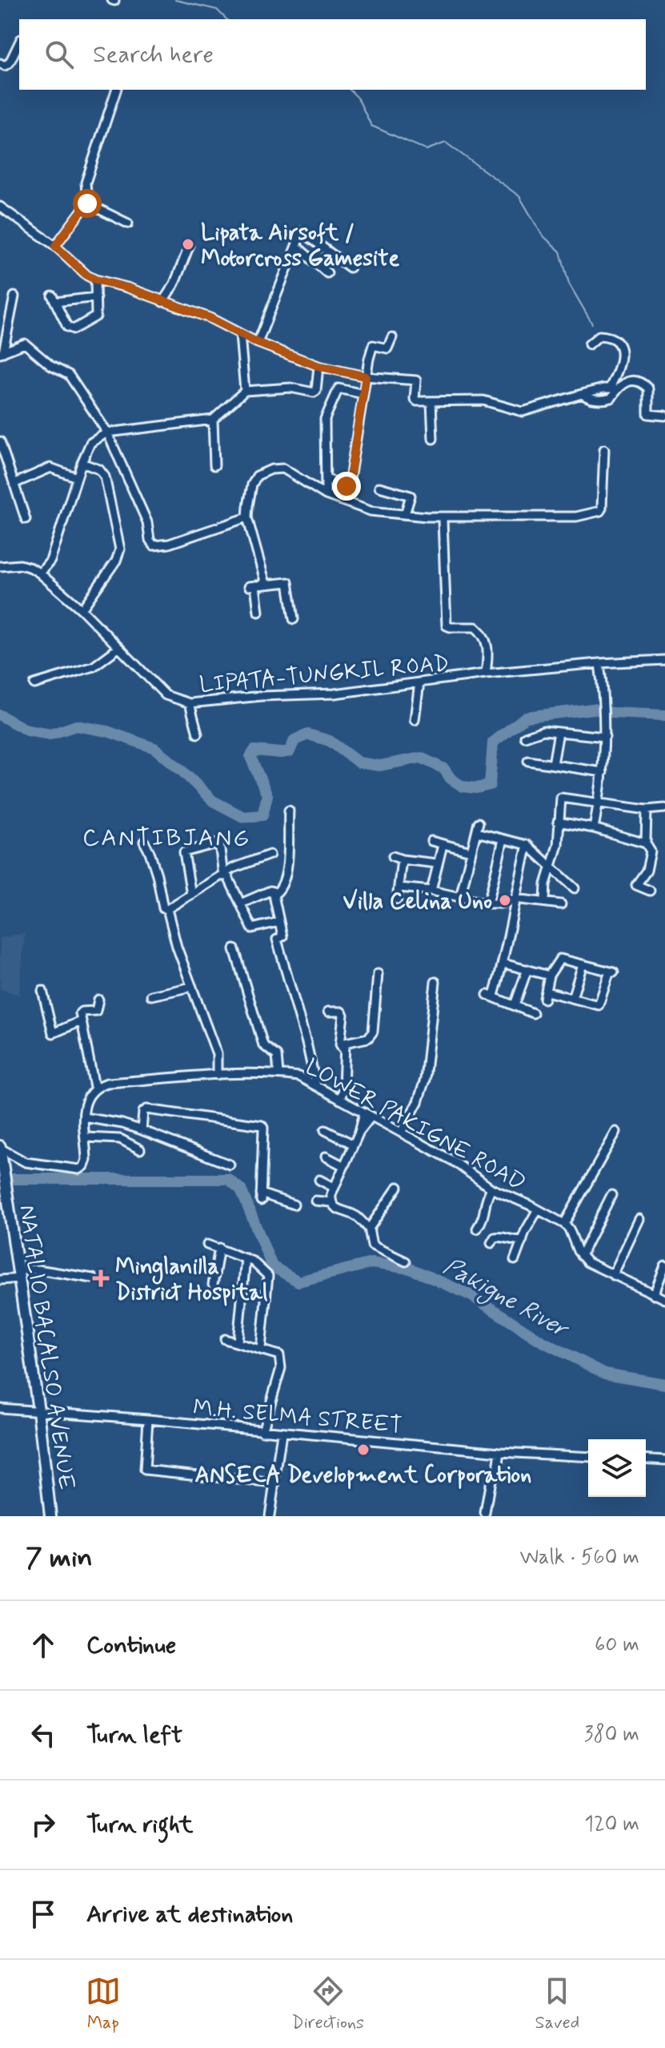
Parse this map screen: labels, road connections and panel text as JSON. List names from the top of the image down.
{
  "streets": {
    "highway": ["NATALIO BACALSO AVENUE"],
    "street": ["LIPATA-TUNGKIL ROAD", "LOWER PAKIGNE ROAD", "M.H. SELMA STREET"]
  },
  "crossings": [
    ["NATALIO BACALSO AVENUE", "M.H. SELMA STREET"]
  ],
  "districts": ["CANTIBJANG"],
  "water": ["Pakigne River"],
  "places": {
    "other": ["Lipata Airsoft / Motorcross Gamesite", "Villa Celina Uno", "ANSECA Development Corporation"],
    "health": ["Minglanilla District Hospital"]
  },
  "page": {
    "search": "Search here",
    "heading": ["7 min", "Walk · 560 m"],
    "list": [
      ["Continue", "60 m"],
      ["Turn left", "380 m"],
      ["Turn right", "120 m"],
      "Arrive at destination"
    ],
    "nav": ["Map", "Directions", "Saved"]
  }
}
